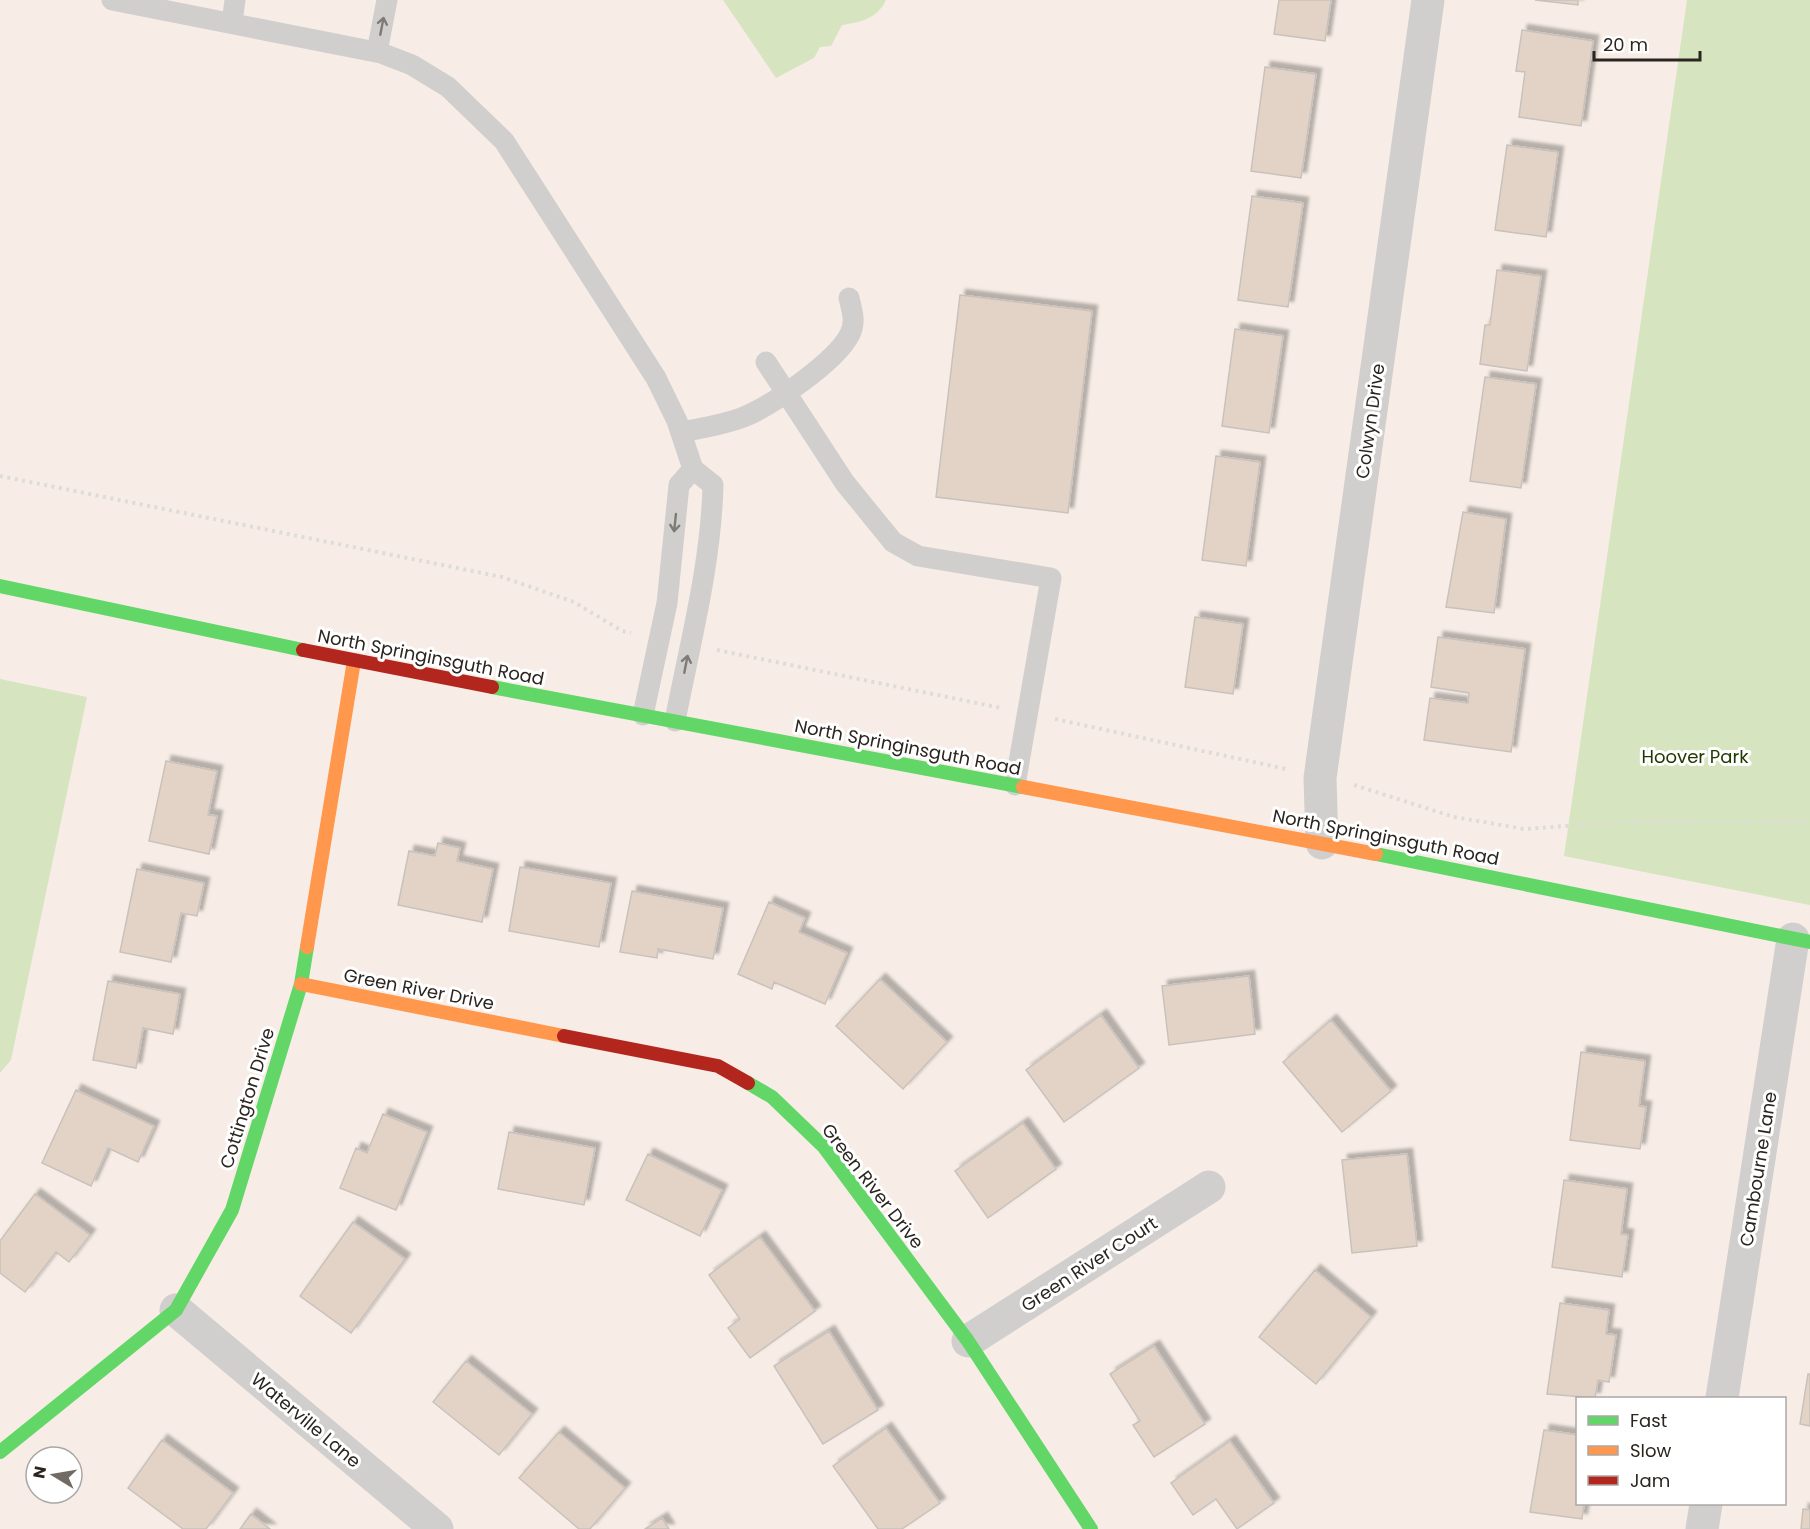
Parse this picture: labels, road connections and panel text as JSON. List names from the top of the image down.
{
  "streets": {
    "street": [
      "Colwyn Drive",
      "North Springinsguth Road",
      "Green River Drive",
      "Cottington Drive",
      "Cambourne Lane",
      "Green River Court",
      "Waterville Lane"
    ]
  },
  "crossings": [
    ["Colwyn Drive", "North Springinsguth Road"],
    ["North Springinsguth Road", "Cottington Drive"],
    ["North Springinsguth Road", "Cambourne Lane"],
    ["Green River Drive", "Cottington Drive"],
    ["Green River Drive", "Green River Court"],
    ["Cottington Drive", "Waterville Lane"]
  ],
  "parks": ["Hoover Park"],
  "legend": ["Fast", "Slow", "Jam"],
  "scale_bar": "20 m",
  "north": "left"
}
